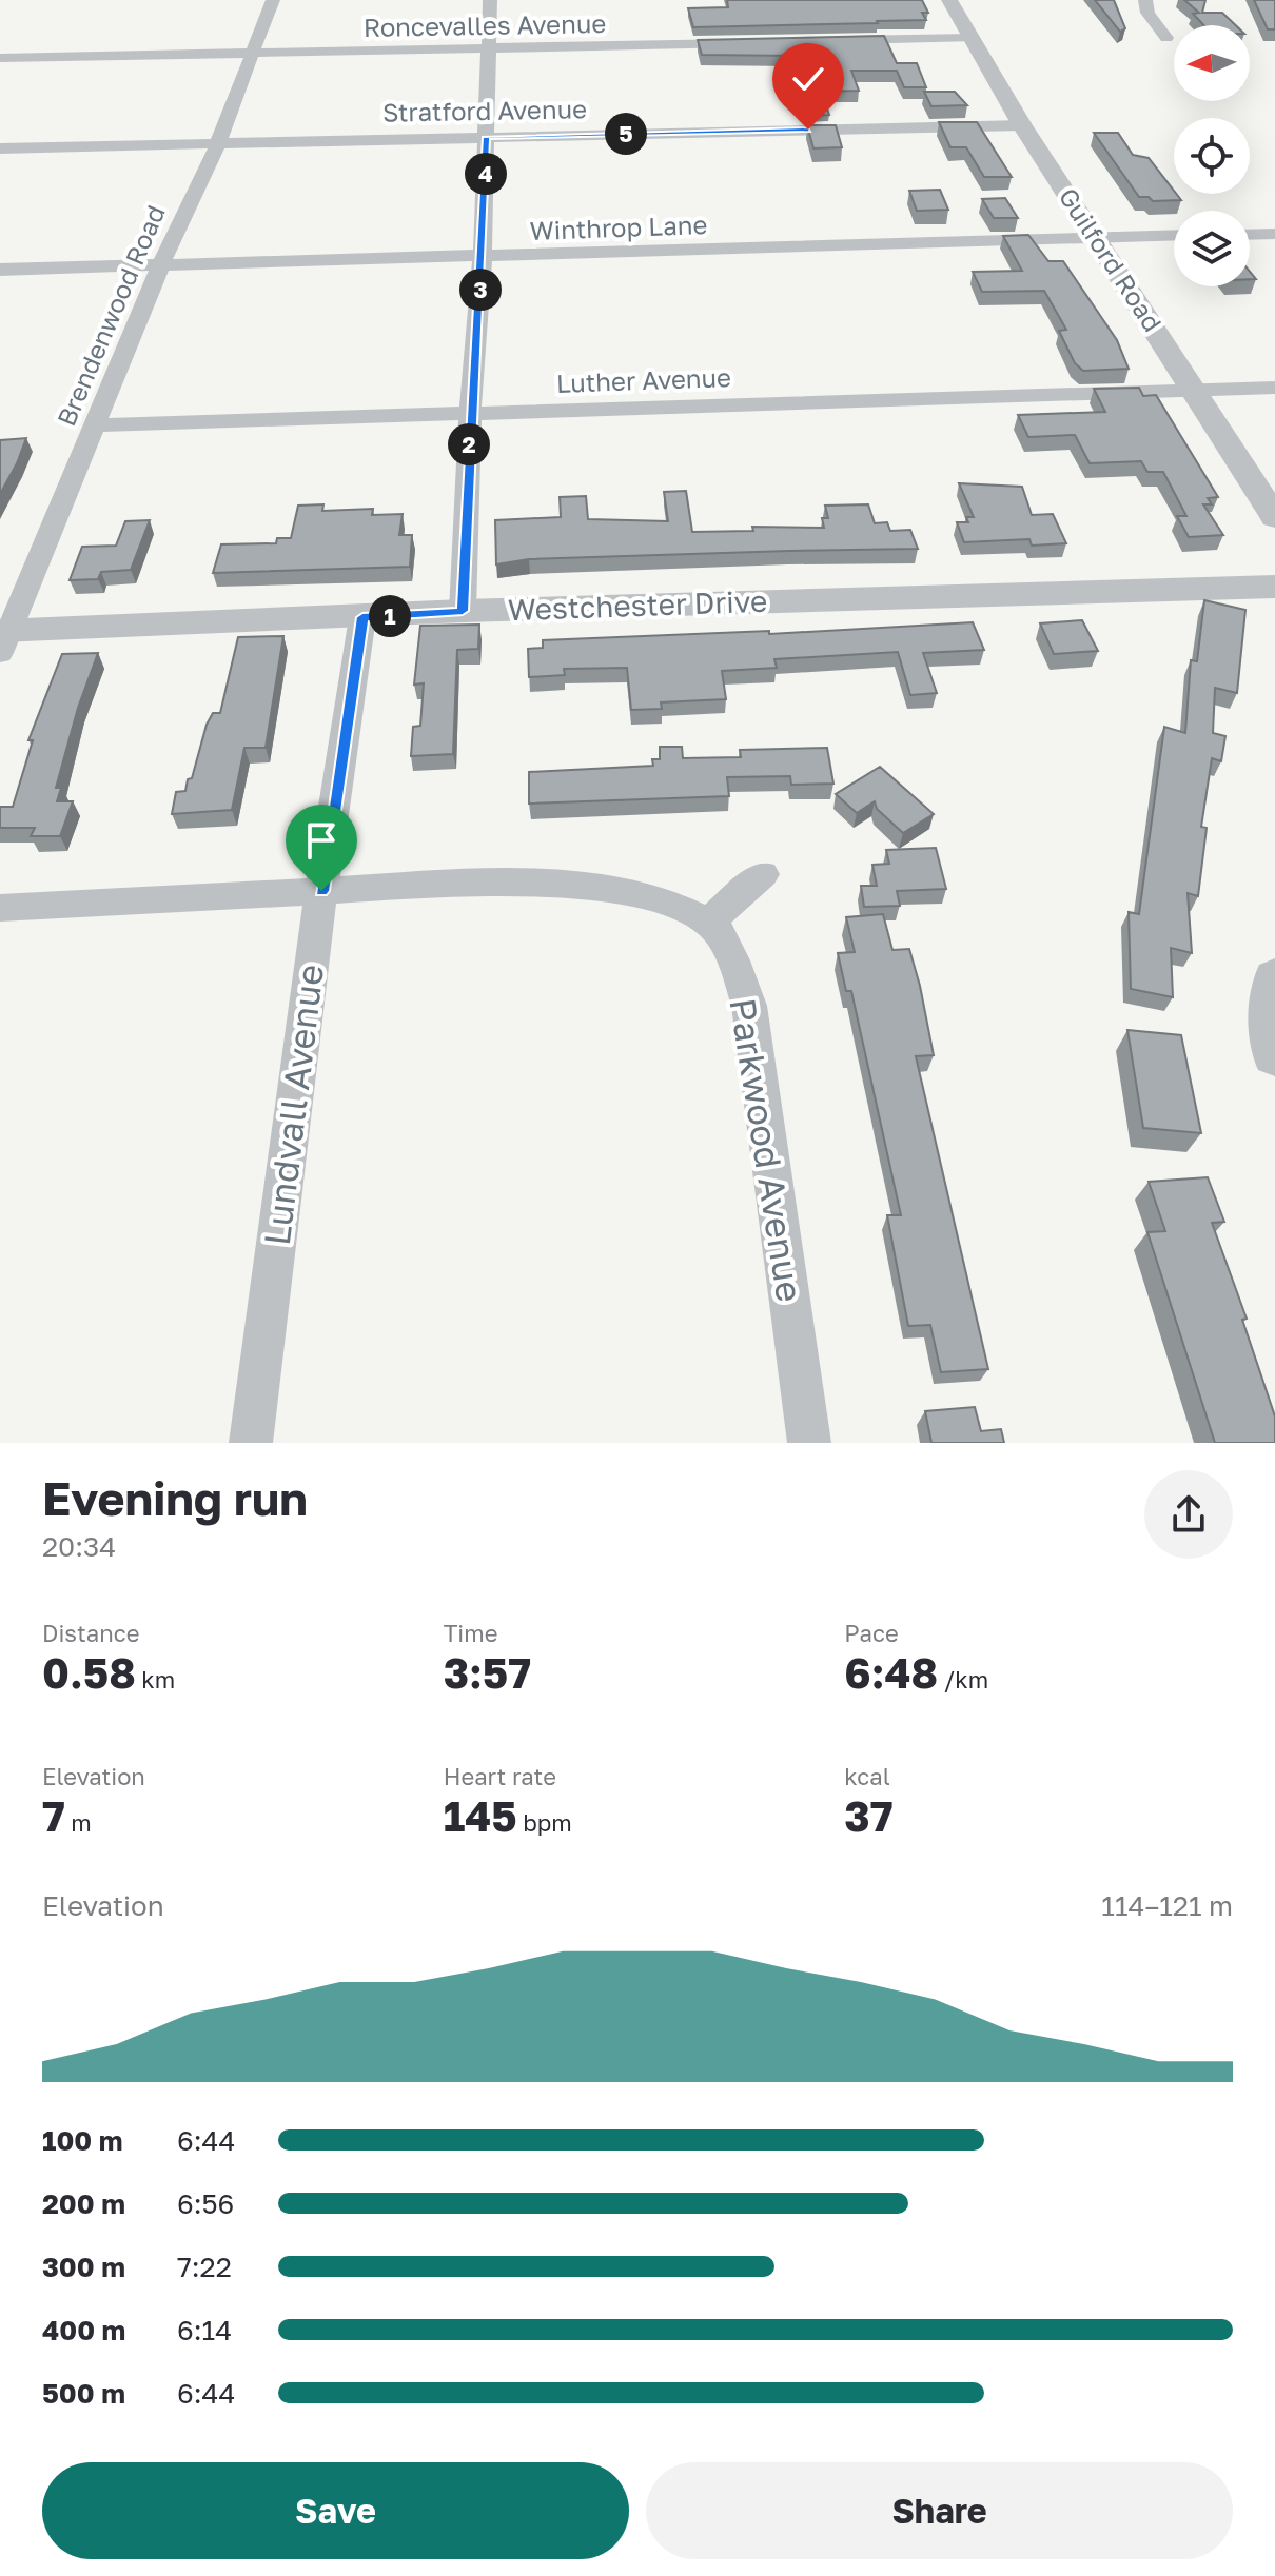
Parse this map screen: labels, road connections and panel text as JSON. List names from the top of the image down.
{
  "streets": {
    "street": [
      "Roncevalles Avenue",
      "Stratford Avenue",
      "Winthrop Lane",
      "Guilford Road",
      "Brendenwood Road",
      "Luther Avenue",
      "Westchester Drive",
      "Lundvall Avenue",
      "Parkwood Avenue"
    ]
  },
  "crossings": [
    ["Roncevalles Avenue", "Brendenwood Road"],
    ["Stratford Avenue", "Guilford Road"],
    ["Stratford Avenue", "Brendenwood Road"],
    ["Winthrop Lane", "Guilford Road"],
    ["Winthrop Lane", "Brendenwood Road"],
    ["Guilford Road", "Luther Avenue"],
    ["Brendenwood Road", "Luther Avenue"],
    ["Brendenwood Road", "Westchester Drive"],
    ["Westchester Drive", "Lundvall Avenue"]
  ],
  "north": "left",
  "page": {
    "pins": [
      "5",
      "4",
      "3",
      "2",
      "1"
    ],
    "heading": ["Evening run", "20:34"],
    "stats": [
      ["Distance", "0.58 km"],
      ["Time", "3:57"],
      ["Pace", "6:48 /km"],
      ["Elevation", "7 m"],
      ["Heart rate", "145 bpm"],
      ["kcal", "37"]
    ],
    "chart": ["Elevation", "114–121 m"],
    "list": [
      {
        "name": "100 m",
        "note": "6:44"
      },
      {
        "name": "200 m",
        "note": "6:56"
      },
      {
        "name": "300 m",
        "note": "7:22"
      },
      {
        "name": "400 m",
        "note": "6:14"
      },
      {
        "name": "500 m",
        "note": "6:44"
      }
    ],
    "buttons": ["Save", "Share"]
  }
}
